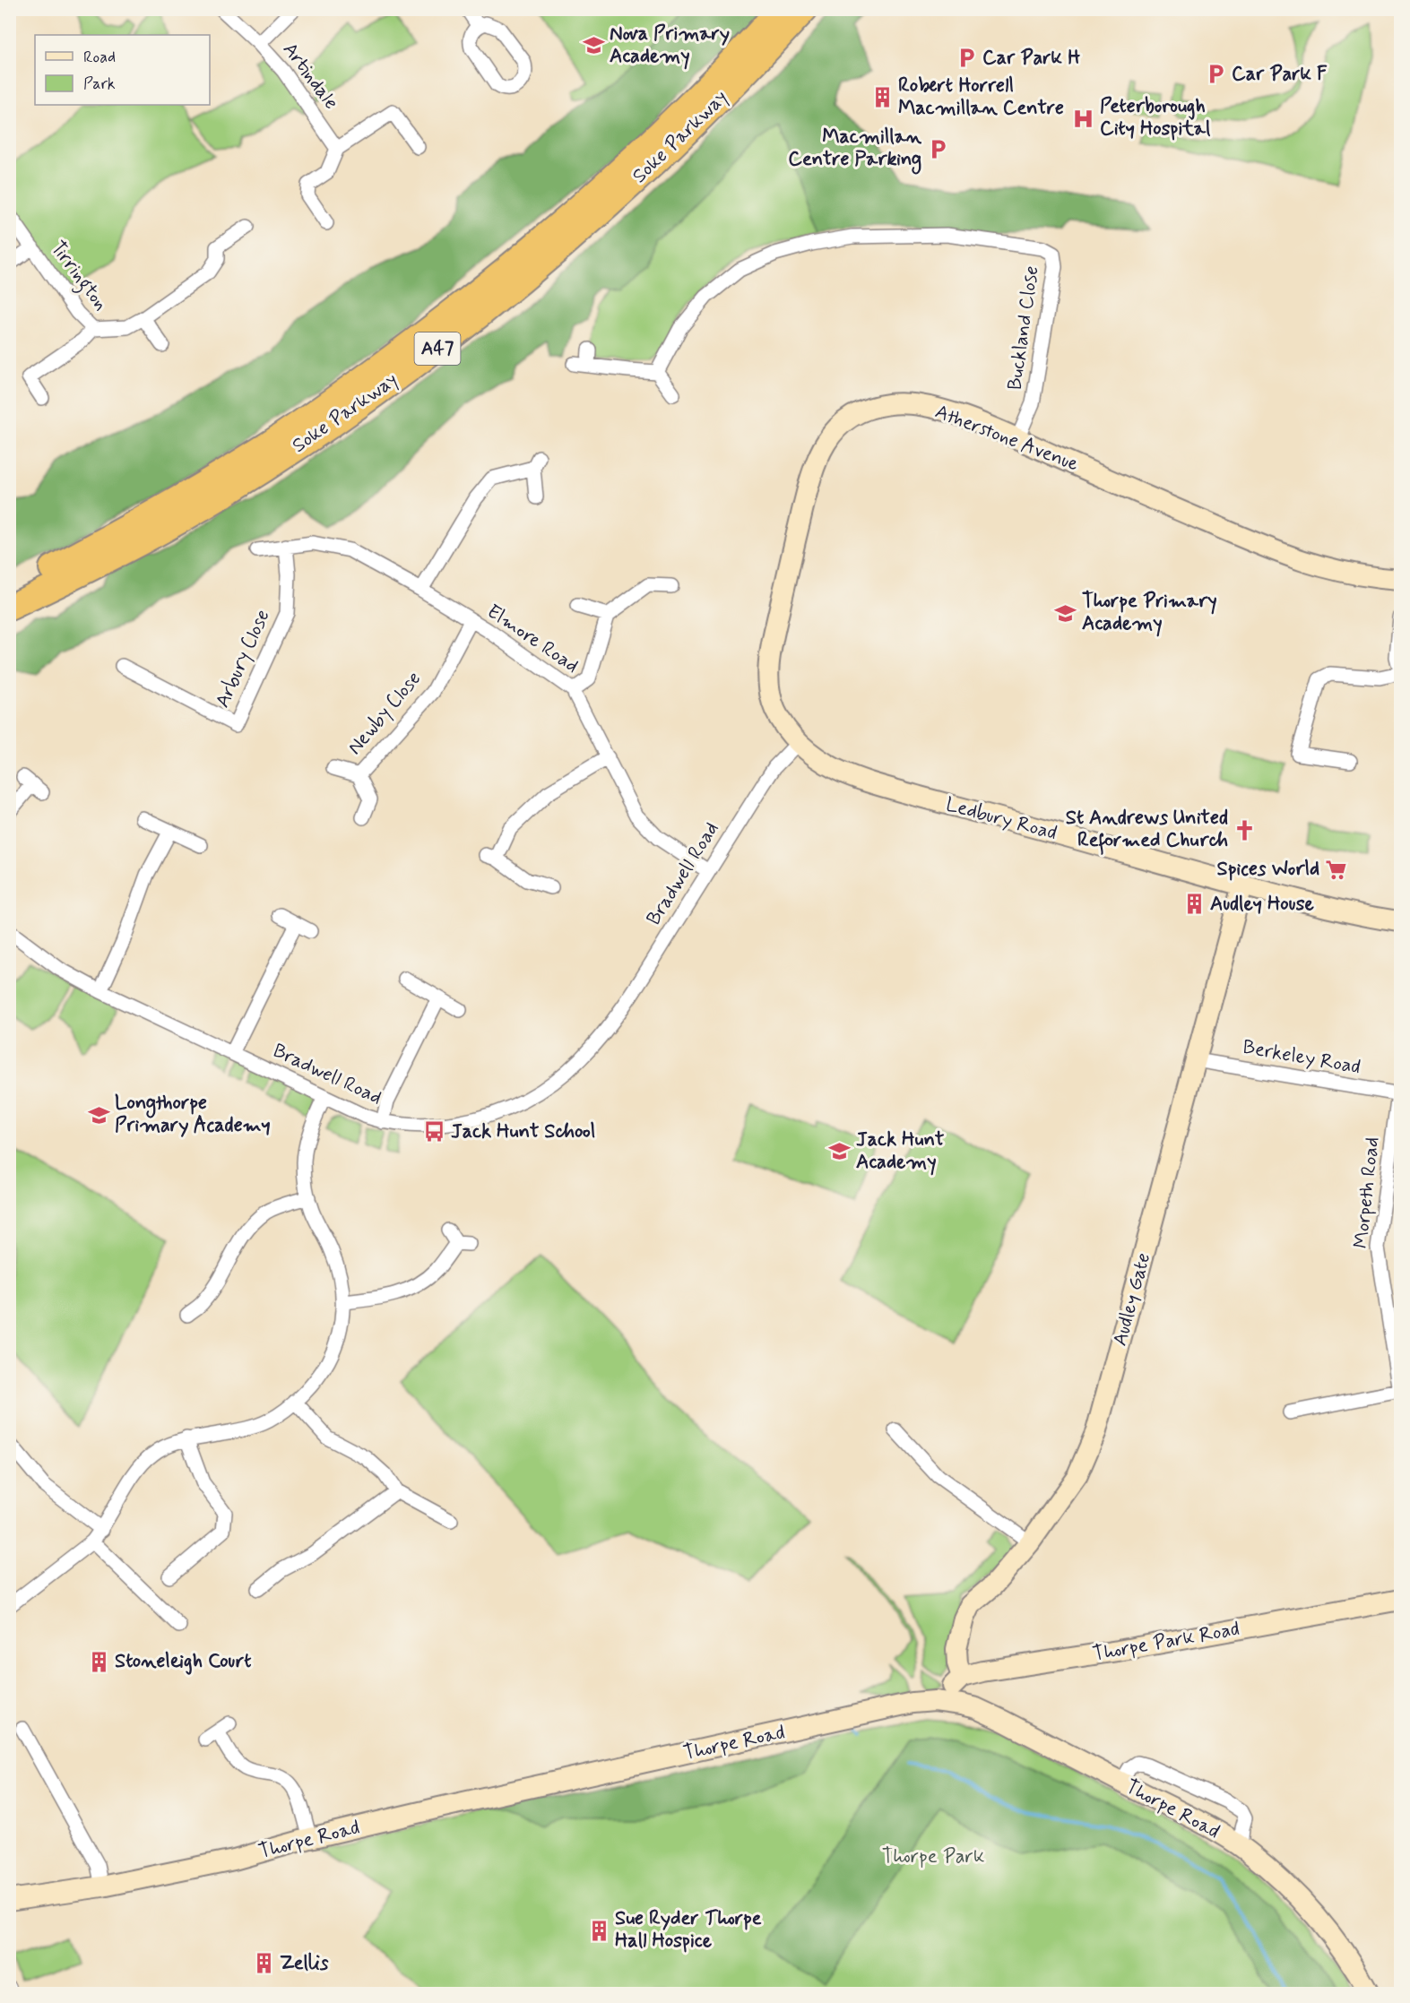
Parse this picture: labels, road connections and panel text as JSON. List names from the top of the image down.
{
  "streets": {
    "highway": ["Soke Parkway", "A47"],
    "street": [
      "Artindale",
      "Tirrington",
      "Buckland Close",
      "Atherstone Avenue",
      "Elmore Road",
      "Arbury Close",
      "Newby Close",
      "Ledbury Road",
      "Bradwell Road",
      "Berkeley Road",
      "Morpeth Road",
      "Audley Gate",
      "Thorpe Park Road",
      "Thorpe Road"
    ]
  },
  "crossings": [
    ["Buckland Close", "Atherstone Avenue"],
    ["Atherstone Avenue", "Ledbury Road"],
    ["Atherstone Avenue", "Bradwell Road"],
    ["Elmore Road", "Arbury Close"],
    ["Elmore Road", "Newby Close"],
    ["Elmore Road", "Bradwell Road"],
    ["Ledbury Road", "Bradwell Road"],
    ["Ledbury Road", "Audley Gate"],
    ["Berkeley Road", "Morpeth Road"],
    ["Berkeley Road", "Audley Gate"],
    ["Audley Gate", "Thorpe Park Road"]
  ],
  "parks": ["Thorpe Park"],
  "places": {
    "school or university": [
      "Nova Primary Academy",
      "Thorpe Primary Academy",
      "Longthorpe Primary Academy",
      "Jack Hunt Academy"
    ],
    "parking": ["Car Park H", "Car Park F", "Macmillan Centre Parking"],
    "building": [
      "Robert Horrell Macmillan Centre",
      "Audley House",
      "Stoneleigh Court",
      "Sue Ryder Thorpe Hall Hospice",
      "Zellis"
    ],
    "hospital": ["Peterborough City Hospital"],
    "church": ["St Andrews United Reformed Church"],
    "supermarket": ["Spices World"],
    "bus stop": ["Jack Hunt School"]
  },
  "legend": ["Road", "Park"]
}
